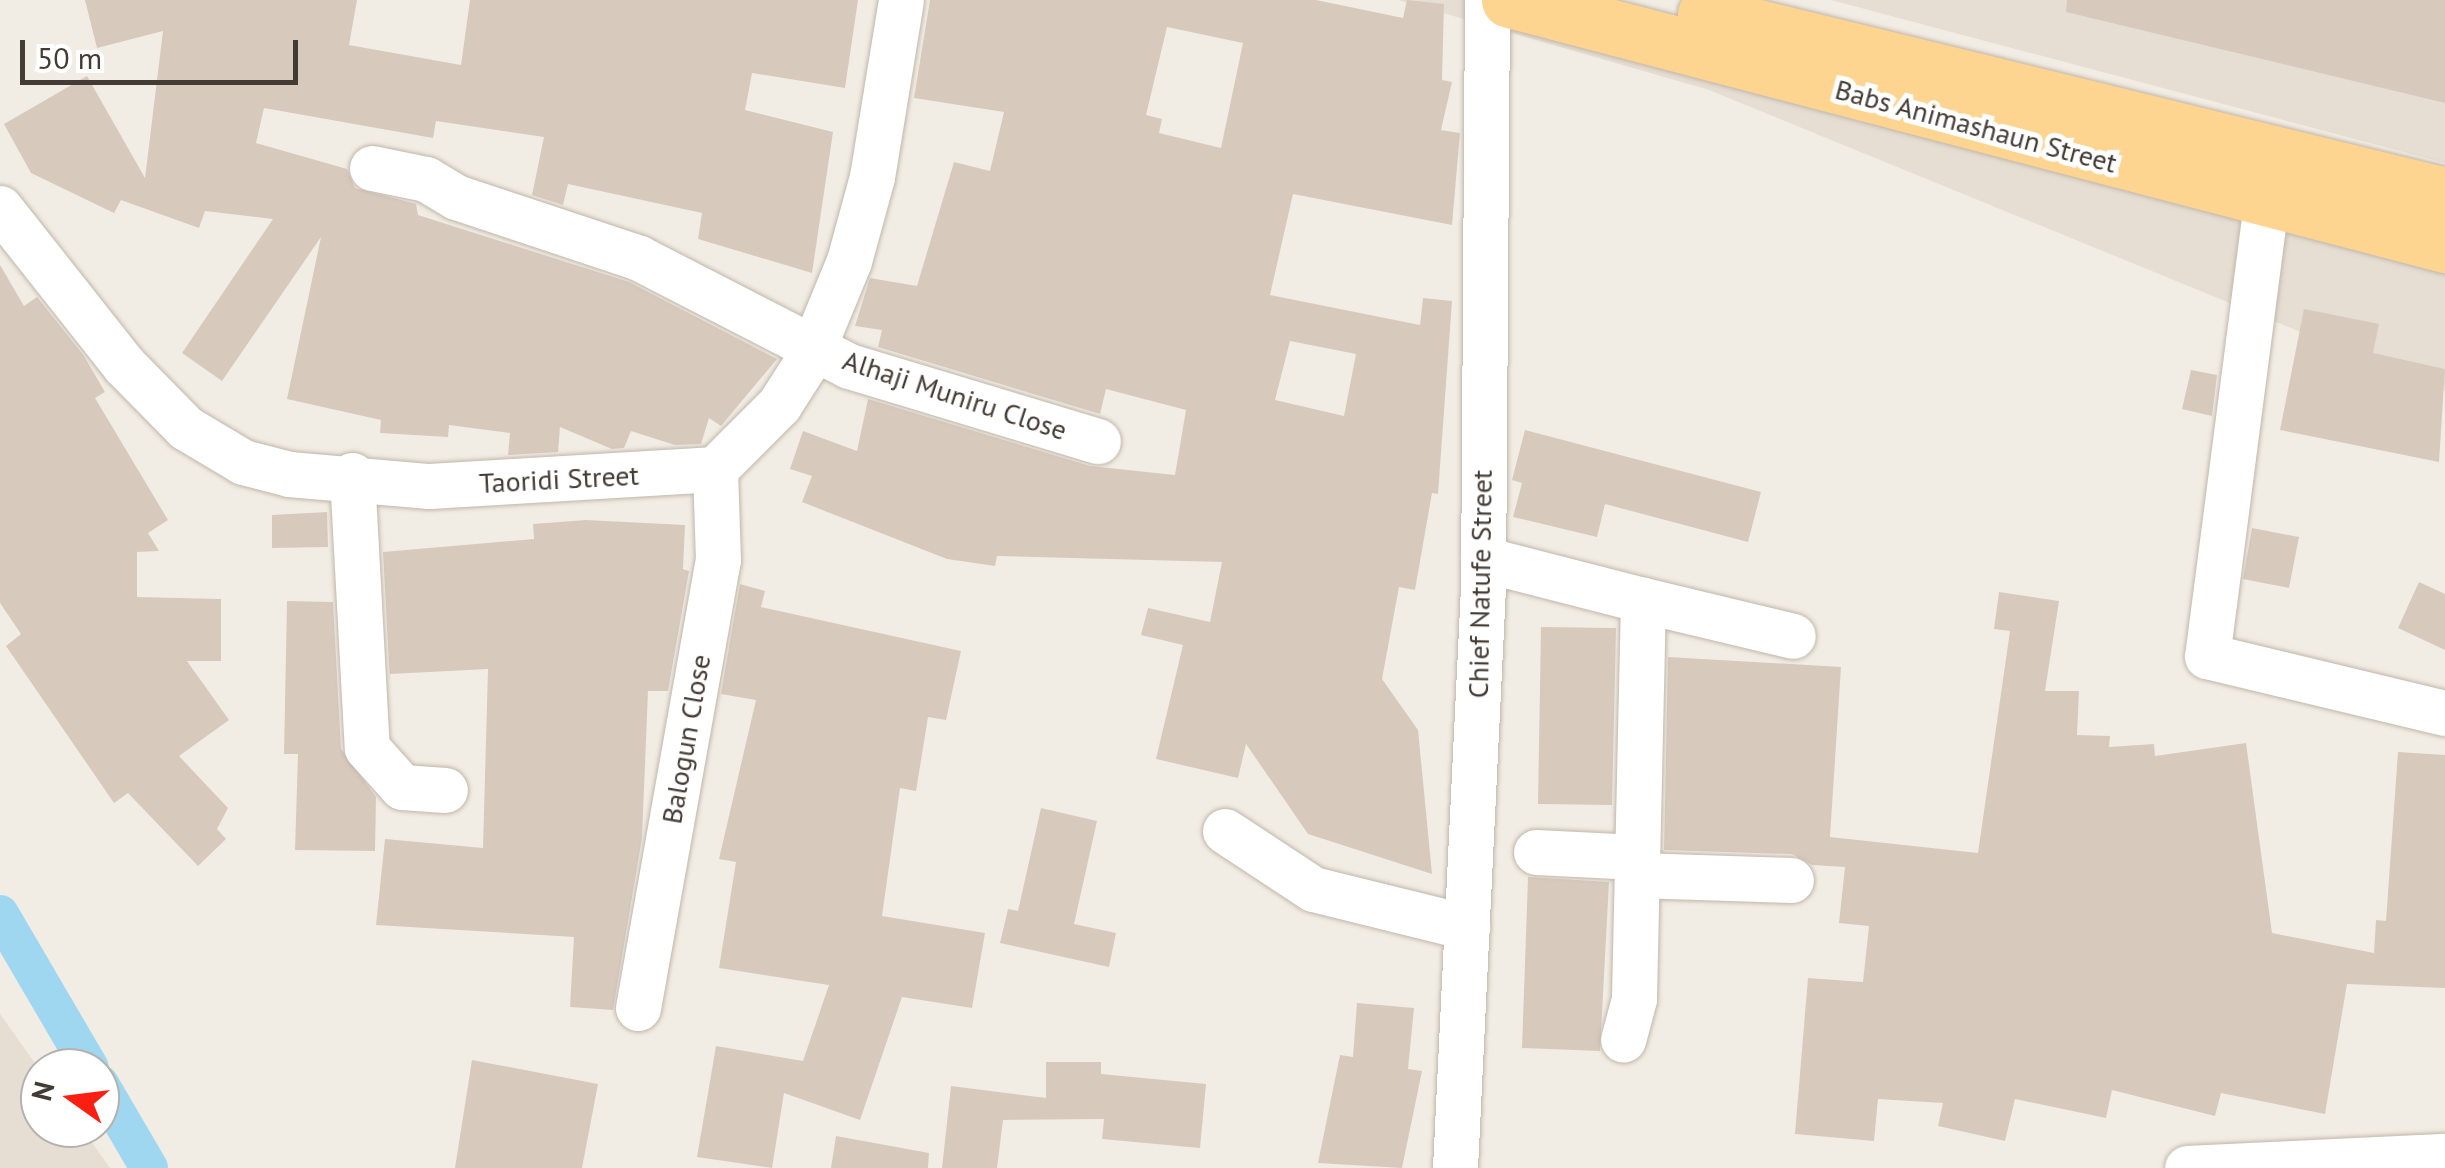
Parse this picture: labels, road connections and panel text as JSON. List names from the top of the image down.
{
  "streets": {
    "main road": ["Babs Animashaun Street"],
    "street": [
      "Alhaji Muniru Close",
      "Taoridi Street",
      "Chief Natufe Street",
      "Balogun Close"
    ]
  },
  "crossings": [
    ["Taoridi Street", "Balogun Close"]
  ],
  "scale_bar": "50 m",
  "north": "left"
}
